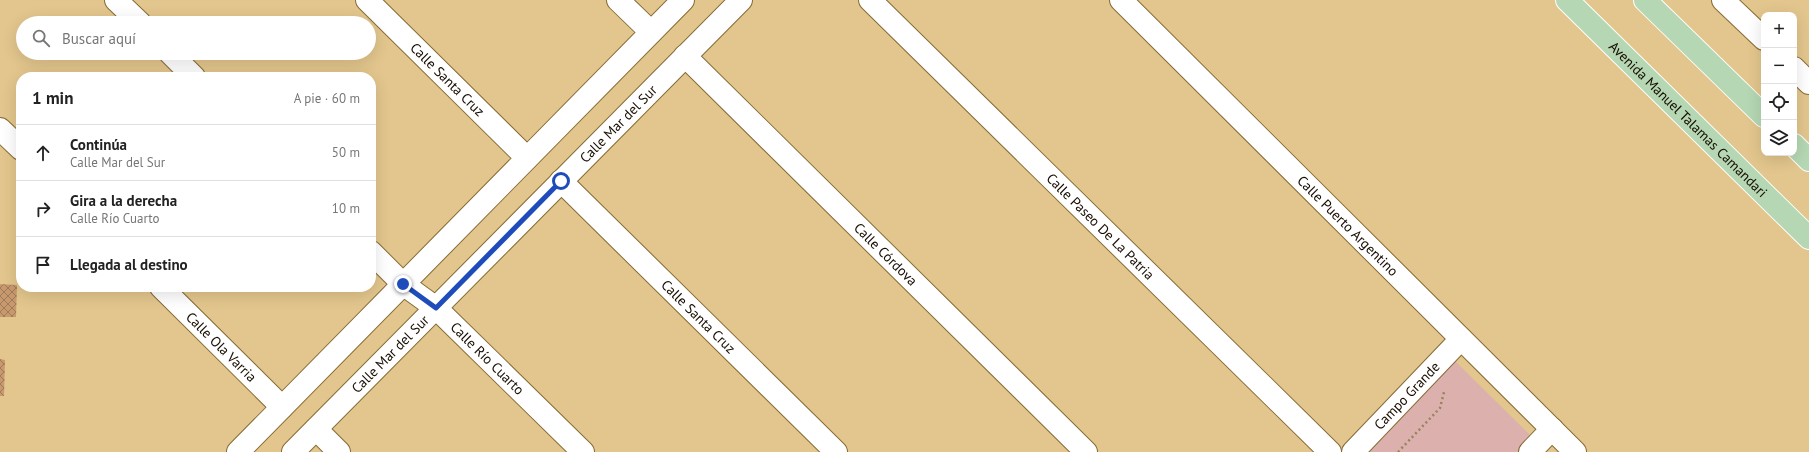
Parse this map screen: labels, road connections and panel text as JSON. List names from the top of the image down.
{
  "streets": {
    "main road": ["Avenida Manuel Talamas Camandari"],
    "street": [
      "Calle Santa Cruz",
      "Calle Mar del Sur",
      "Calle Paseo De La Patria",
      "Calle Puerto Argentino",
      "Calle Córdova",
      "Calle Ola Varria",
      "Calle Río Cuarto",
      "Campo Grande"
    ]
  },
  "crossings": [
    ["Calle Santa Cruz", "Calle Mar del Sur"],
    ["Calle Mar del Sur", "Calle Córdova"],
    ["Calle Mar del Sur", "Calle Río Cuarto"],
    ["Calle Puerto Argentino", "Campo Grande"]
  ],
  "page": {
    "map_buttons": ["+", "−"],
    "search": "Buscar aquí",
    "heading": ["1 min", "A pie · 60 m"],
    "list": [
      ["Continúa", "Calle Mar del Sur", "50 m"],
      ["Gira a la derecha", "Calle Río Cuarto", "10 m"],
      "Llegada al destino"
    ]
  }
}
